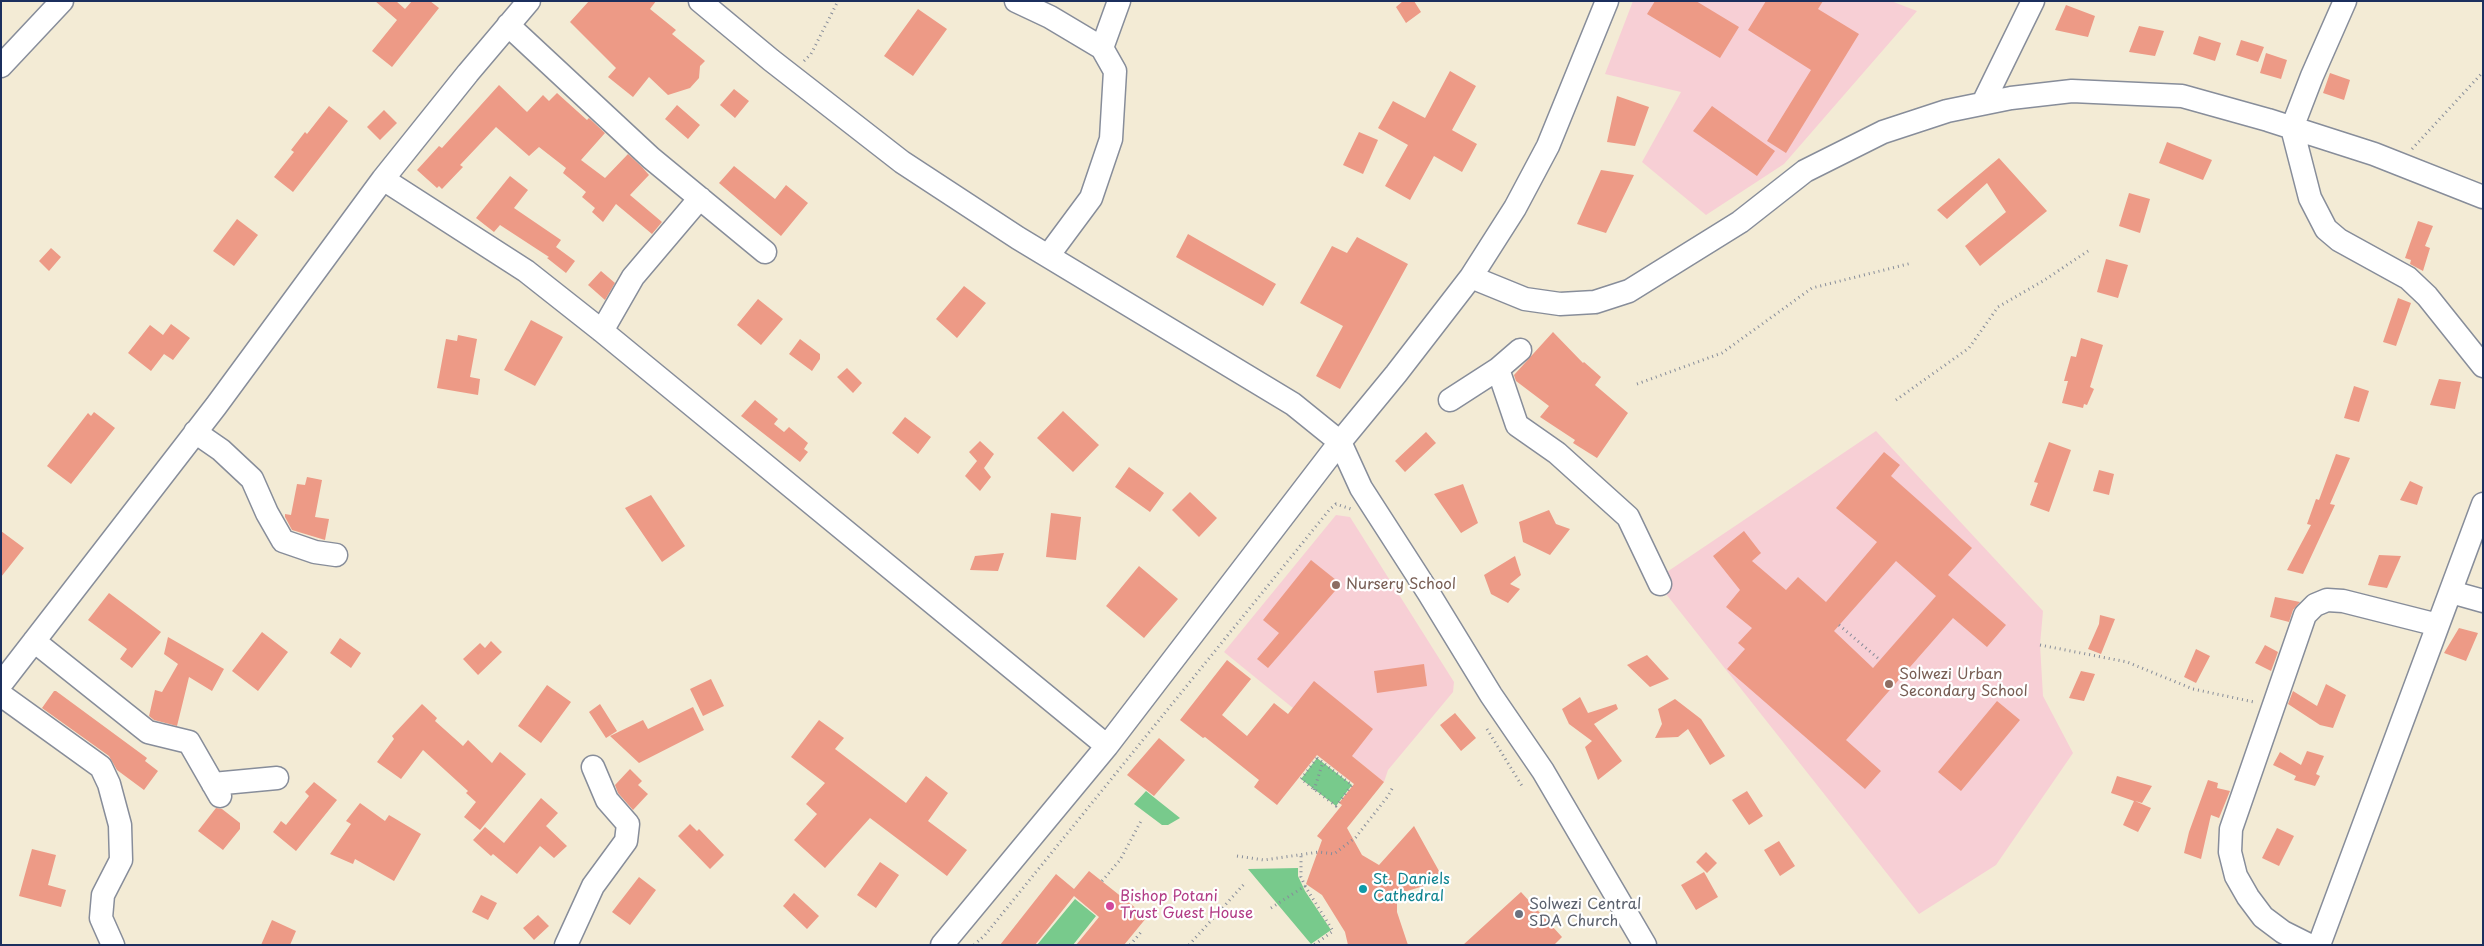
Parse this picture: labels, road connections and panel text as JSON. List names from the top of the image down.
{
  "places": [
    "Nursery School",
    "Solwezi Urban Secondary School",
    "St. Daniels Cathedral",
    "Bishop Potani Trust Guest House",
    "Solwezi Central SDA Church"
  ]
}
